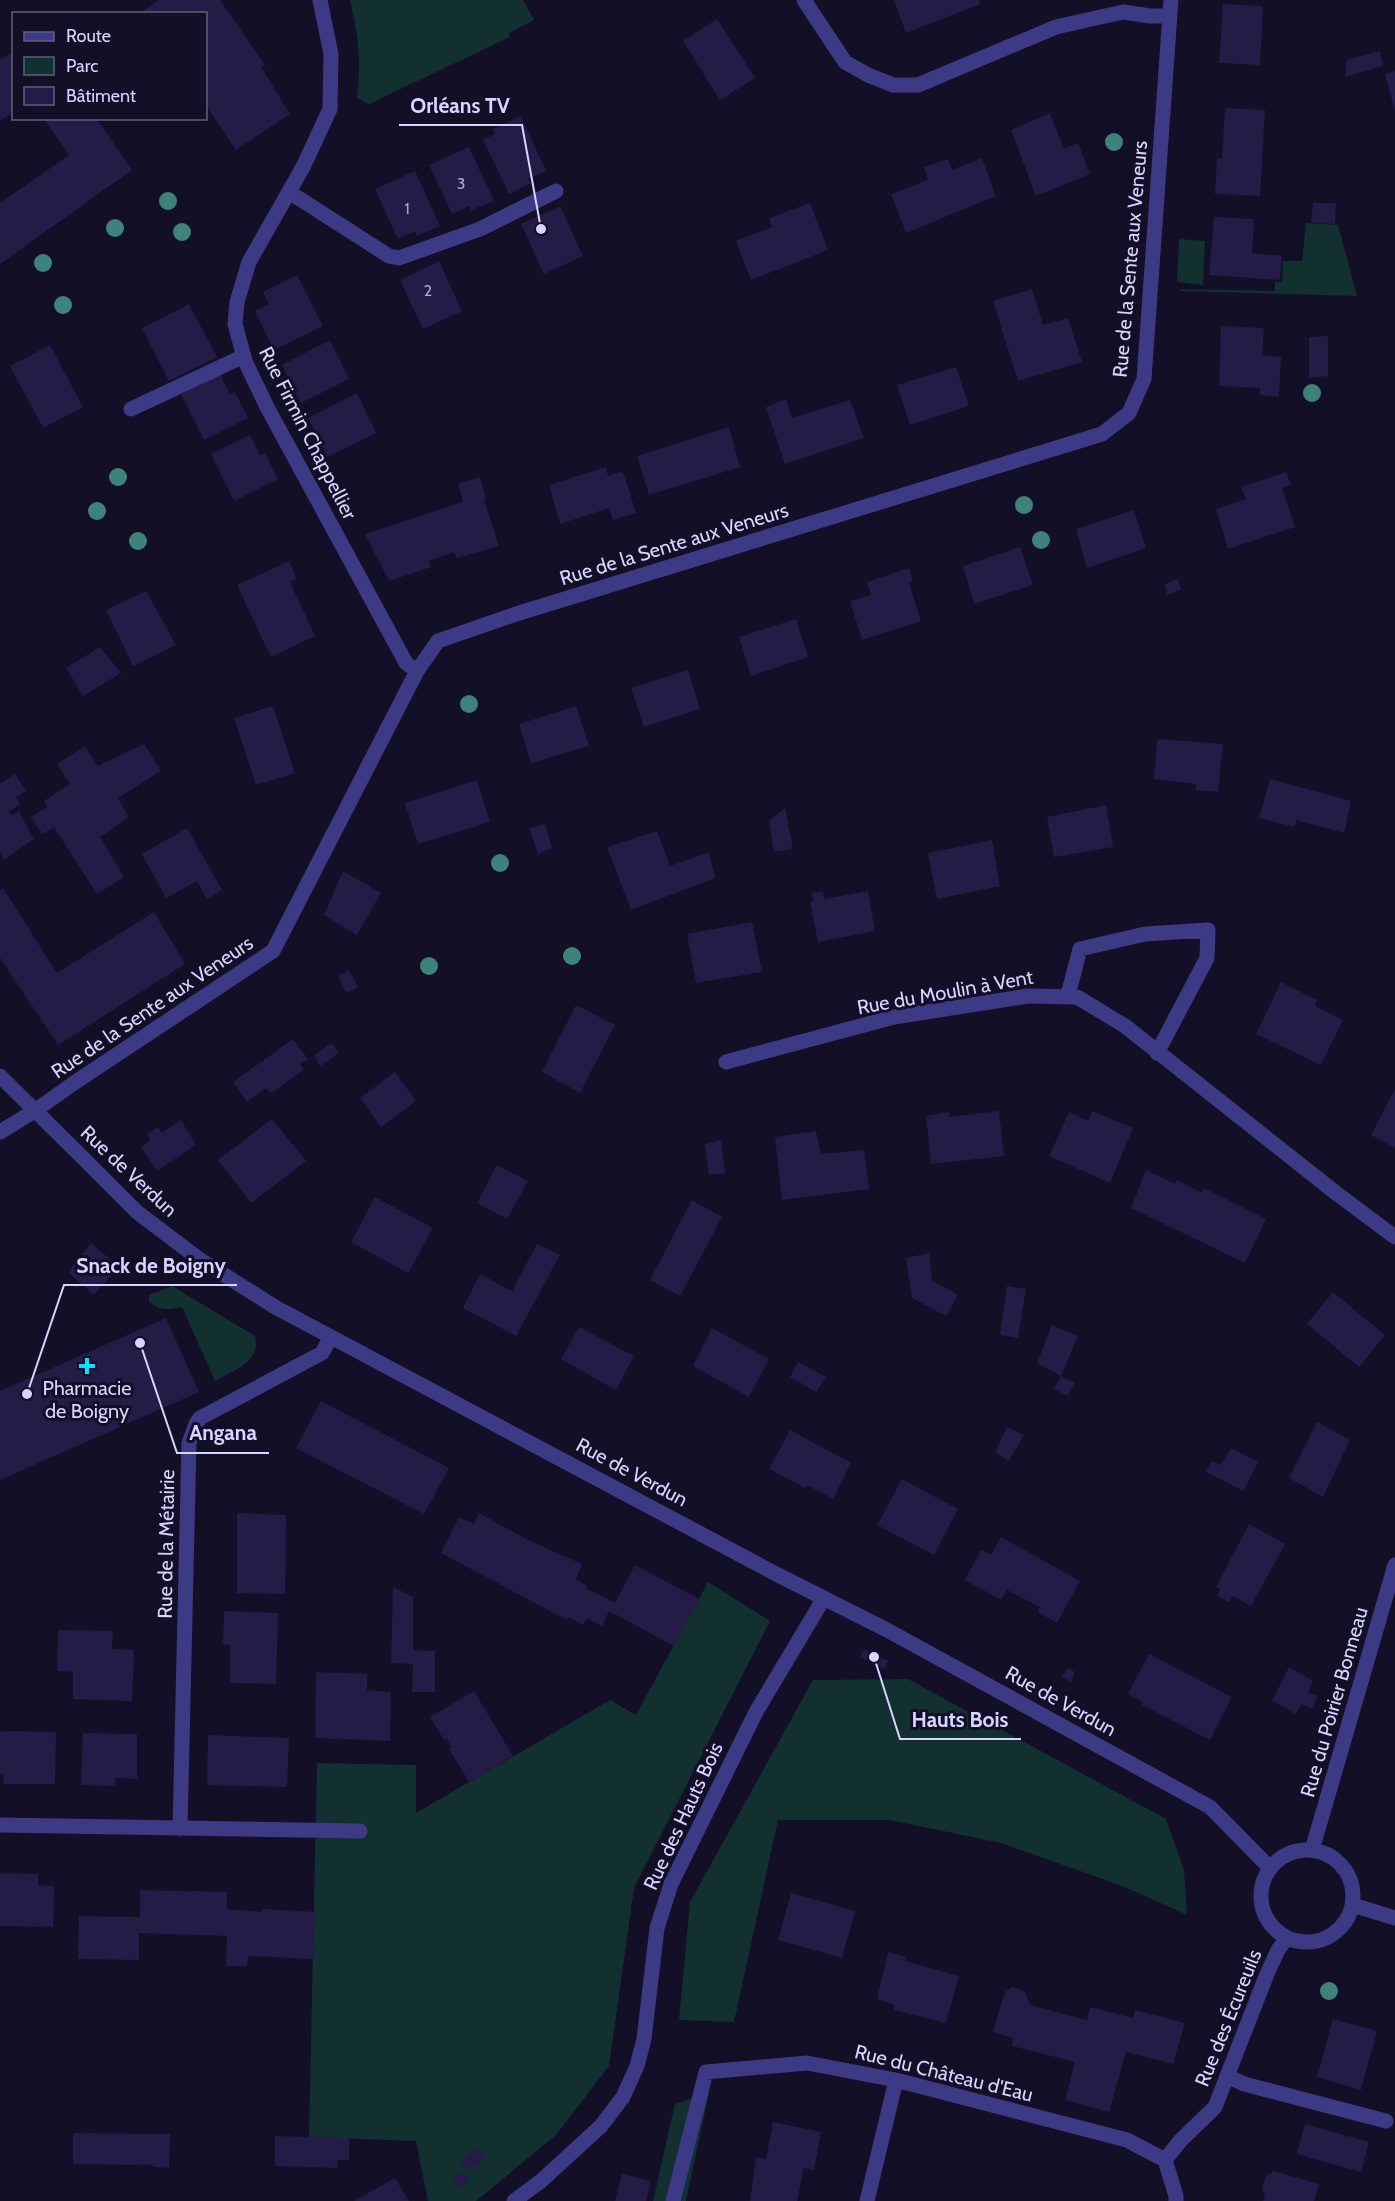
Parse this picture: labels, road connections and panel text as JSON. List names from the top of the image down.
{
  "streets": {
    "street": [
      "Rue de la Sente aux Veneurs",
      "Rue Firmin Chappellier",
      "Rue du Moulin à Vent",
      "Rue de Verdun",
      "Rue de la Métairie",
      "Rue du Poirier Bonneau",
      "Rue des Hauts Bois",
      "Rue des Écureuils",
      "Rue du Château d'Eau"
    ]
  },
  "crossings": [
    ["Rue de la Sente aux Veneurs", "Rue Firmin Chappellier"],
    ["Rue de la Sente aux Veneurs", "Rue de Verdun"],
    ["Rue de Verdun", "Rue de la Métairie"],
    ["Rue de Verdun", "Rue du Poirier Bonneau"],
    ["Rue de Verdun", "Rue des Hauts Bois"],
    ["Rue de Verdun", "Rue des Écureuils"],
    ["Rue du Poirier Bonneau", "Rue des Écureuils"],
    ["Rue des Écureuils", "Rue du Château d'Eau"]
  ],
  "places": {
    "other": [
      "Orléans TV",
      "Angana",
      "Snack de Boigny",
      "Hauts Bois"
    ],
    "health": ["Pharmacie de Boigny"]
  },
  "house_numbers": ["3", "1", "2"],
  "legend": ["Route", "Parc", "Bâtiment"]
}
